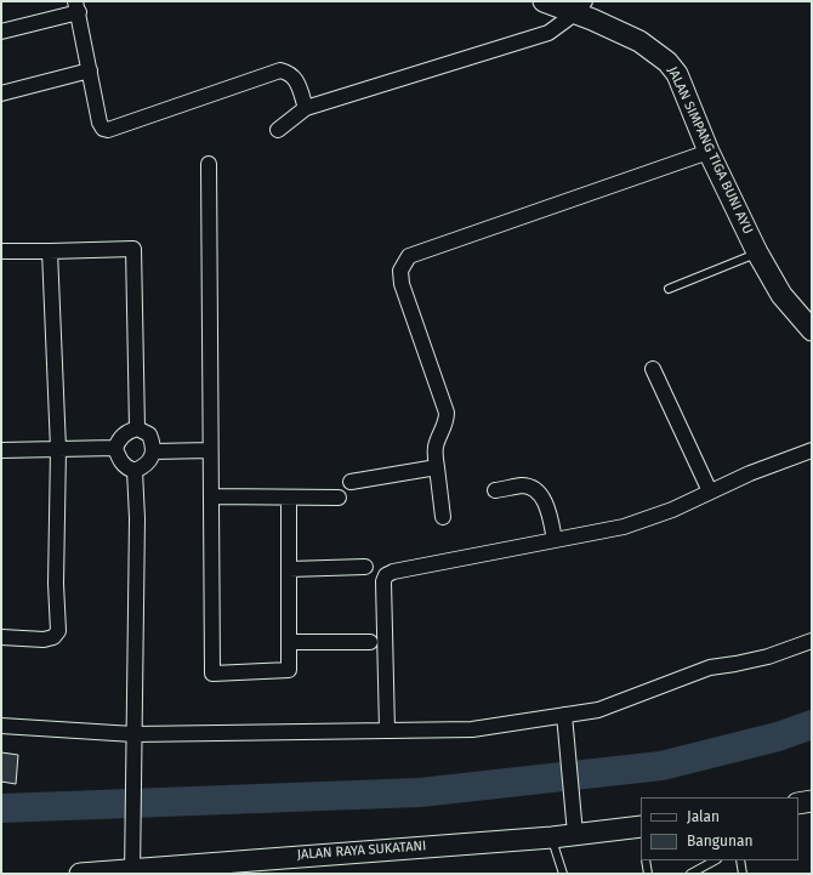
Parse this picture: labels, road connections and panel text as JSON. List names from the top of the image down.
{
  "streets": {
    "main road": ["JALAN SIMPANG TIGA BUNI AYU", "JALAN RAYA SUKATANI"]
  },
  "legend": ["Jalan", "Bangunan"]
}
